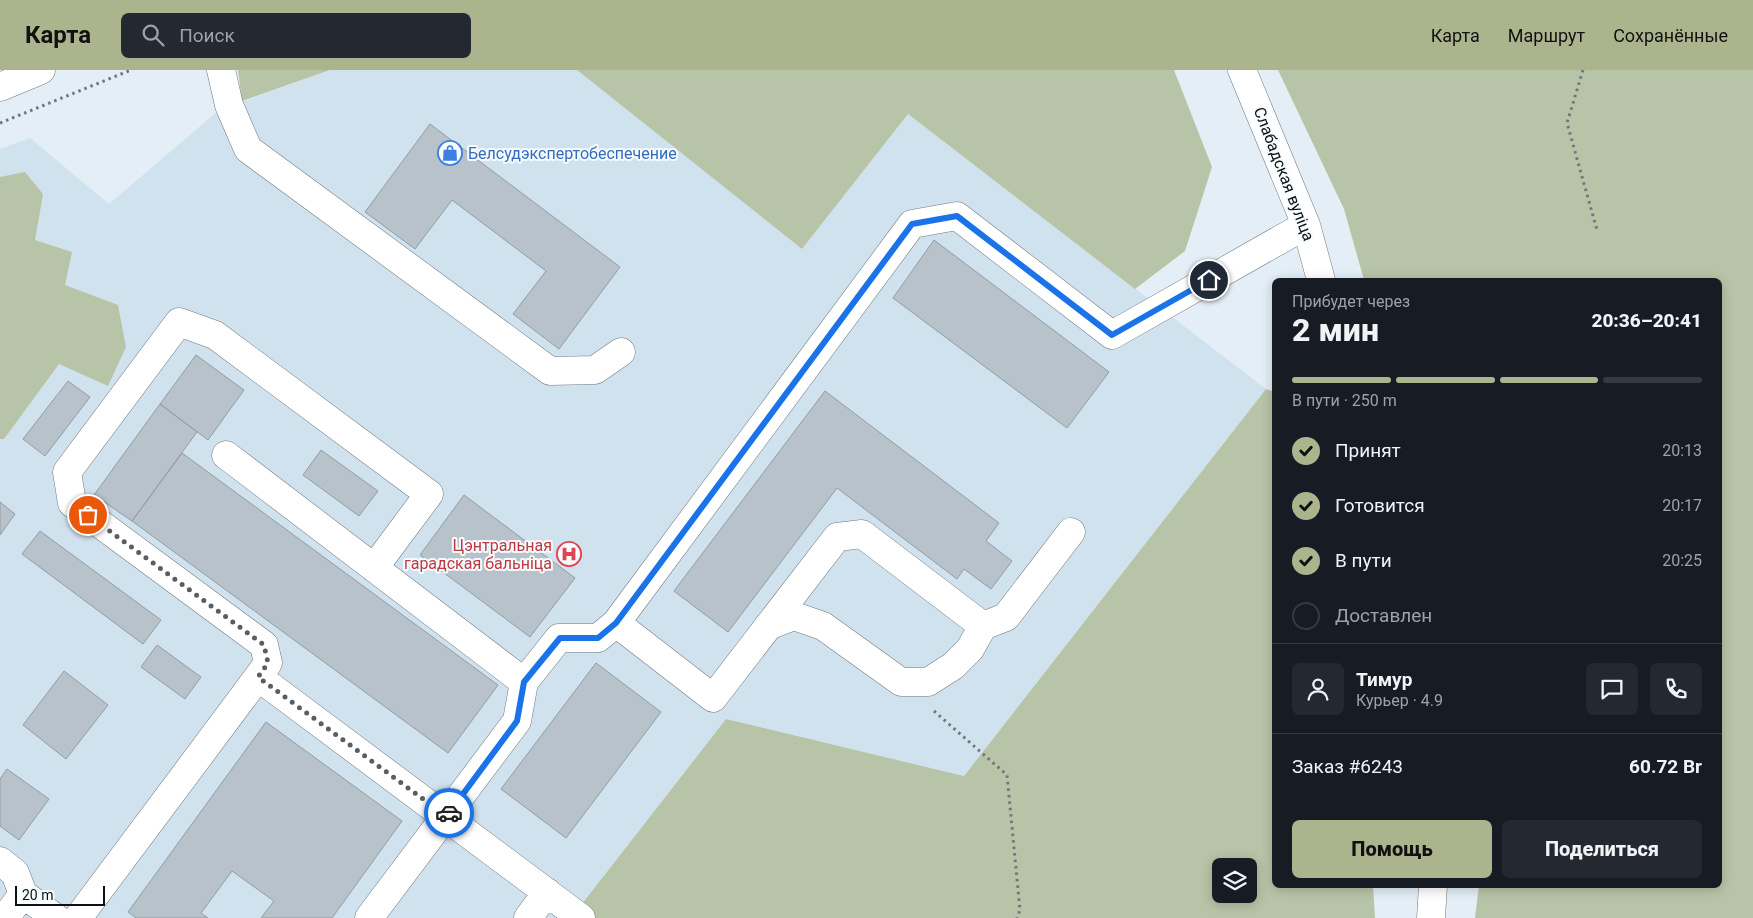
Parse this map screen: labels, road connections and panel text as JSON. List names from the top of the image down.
{
  "streets": {
    "street": ["Слабадская вуліца"]
  },
  "places": {
    "shop": ["Белсудэкспертобеспечение"],
    "hospital": ["Цэнтральная гарадская бальніца"]
  },
  "scale_bar": "20 m",
  "page": {
    "header": "Карта",
    "search": "Поиск",
    "nav": ["Карта", "Маршрут", "Сохранённые"],
    "heading": ["2 мин", "Прибудет через", "20:36–20:41"],
    "panel": [
      "Тимур",
      "Курьер · 4.9",
      "Заказ #6243",
      "60.72 Br"
    ],
    "bar": "В пути · 250 m",
    "list": [
      ["Принят", "20:13"],
      ["Готовится", "20:17"],
      ["В пути", "20:25"],
      "Доставлен"
    ],
    "buttons": ["Помощь", "Поделиться"],
    "scale": "20 m"
  }
}
